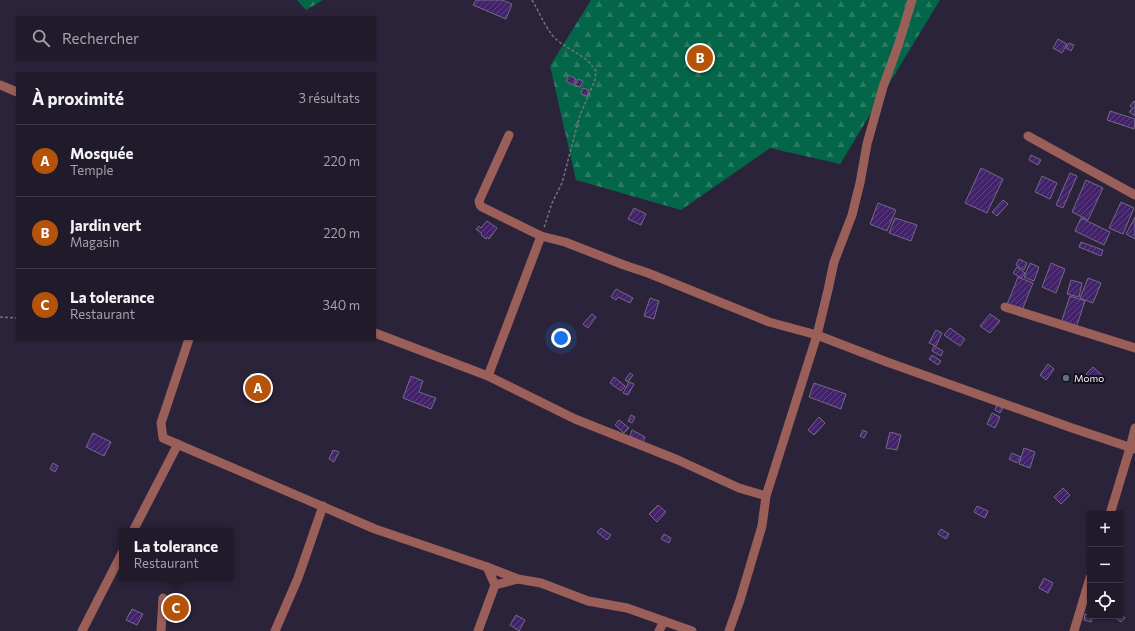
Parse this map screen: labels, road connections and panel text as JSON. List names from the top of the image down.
{
  "places": ["Momo"],
  "page": {
    "search": "Rechercher",
    "pins": ["B", "A", "C"],
    "heading": ["À proximité", "3 résultats"],
    "list": [
      {
        "mark": "A",
        "name": "Mosquée",
        "note": "Temple",
        "value": "220 m"
      },
      {
        "mark": "B",
        "name": "Jardin vert",
        "note": "Magasin",
        "value": "220 m"
      },
      {
        "mark": "C",
        "name": "La tolerance",
        "note": "Restaurant",
        "value": "340 m"
      }
    ],
    "map_buttons": ["+", "−"],
    "popup": ["La tolerance", "Restaurant"]
  }
}
